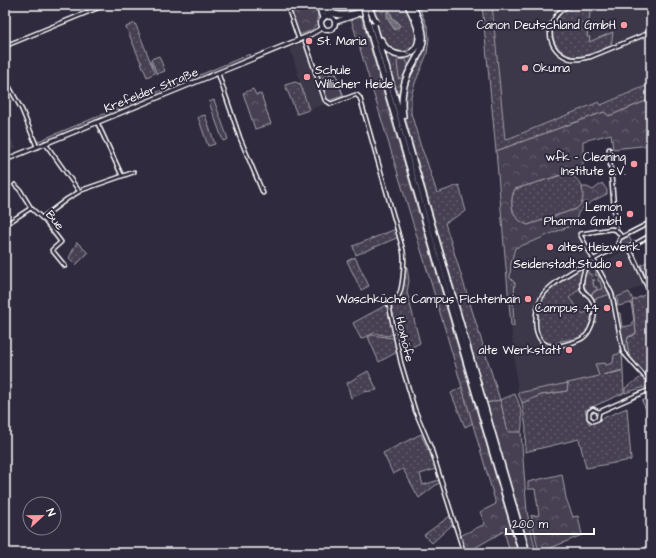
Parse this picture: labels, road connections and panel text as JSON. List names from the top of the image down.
{
  "streets": {
    "main road": ["Krefelder Straße"],
    "street": ["Bue", "Hoxhöfe"]
  },
  "crossings": [
    ["Krefelder Straße", "Hoxhöfe"]
  ],
  "places": [
    "Canon Deutschland GmbH",
    "St. Maria",
    "Okuma",
    "Schule Willicher Heide",
    "wfk - Cleaning Institute e.V.",
    "Lemon Pharma GmbH",
    "altes Heizwerk",
    "Seidenstadt.Studio",
    "Waschküche Campus FIchtenhain",
    "Campus 44",
    "alte Werkstatt"
  ],
  "scale_bar": "200 m",
  "north": "right"
}
